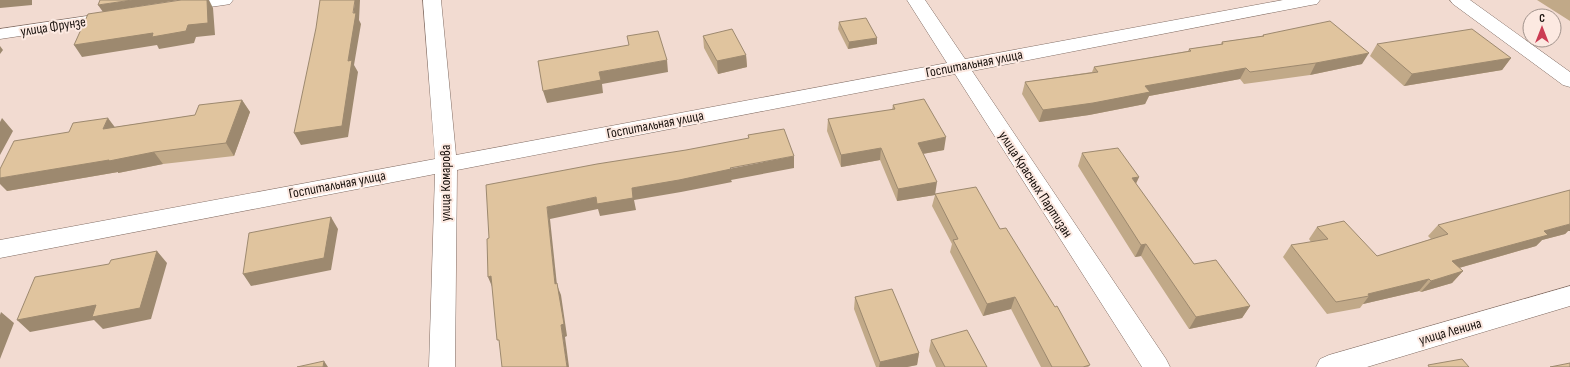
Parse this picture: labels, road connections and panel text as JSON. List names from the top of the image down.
{
  "streets": {
    "street": [
      "улица Фрунзе",
      "Госпитальная улица",
      "улица Комарова",
      "улица Красных Партизан",
      "улица Ленина"
    ]
  },
  "crossings": [
    ["Госпитальная улица", "улица Комарова"],
    ["Госпитальная улица", "улица Красных Партизан"]
  ],
  "north": "top"
}
